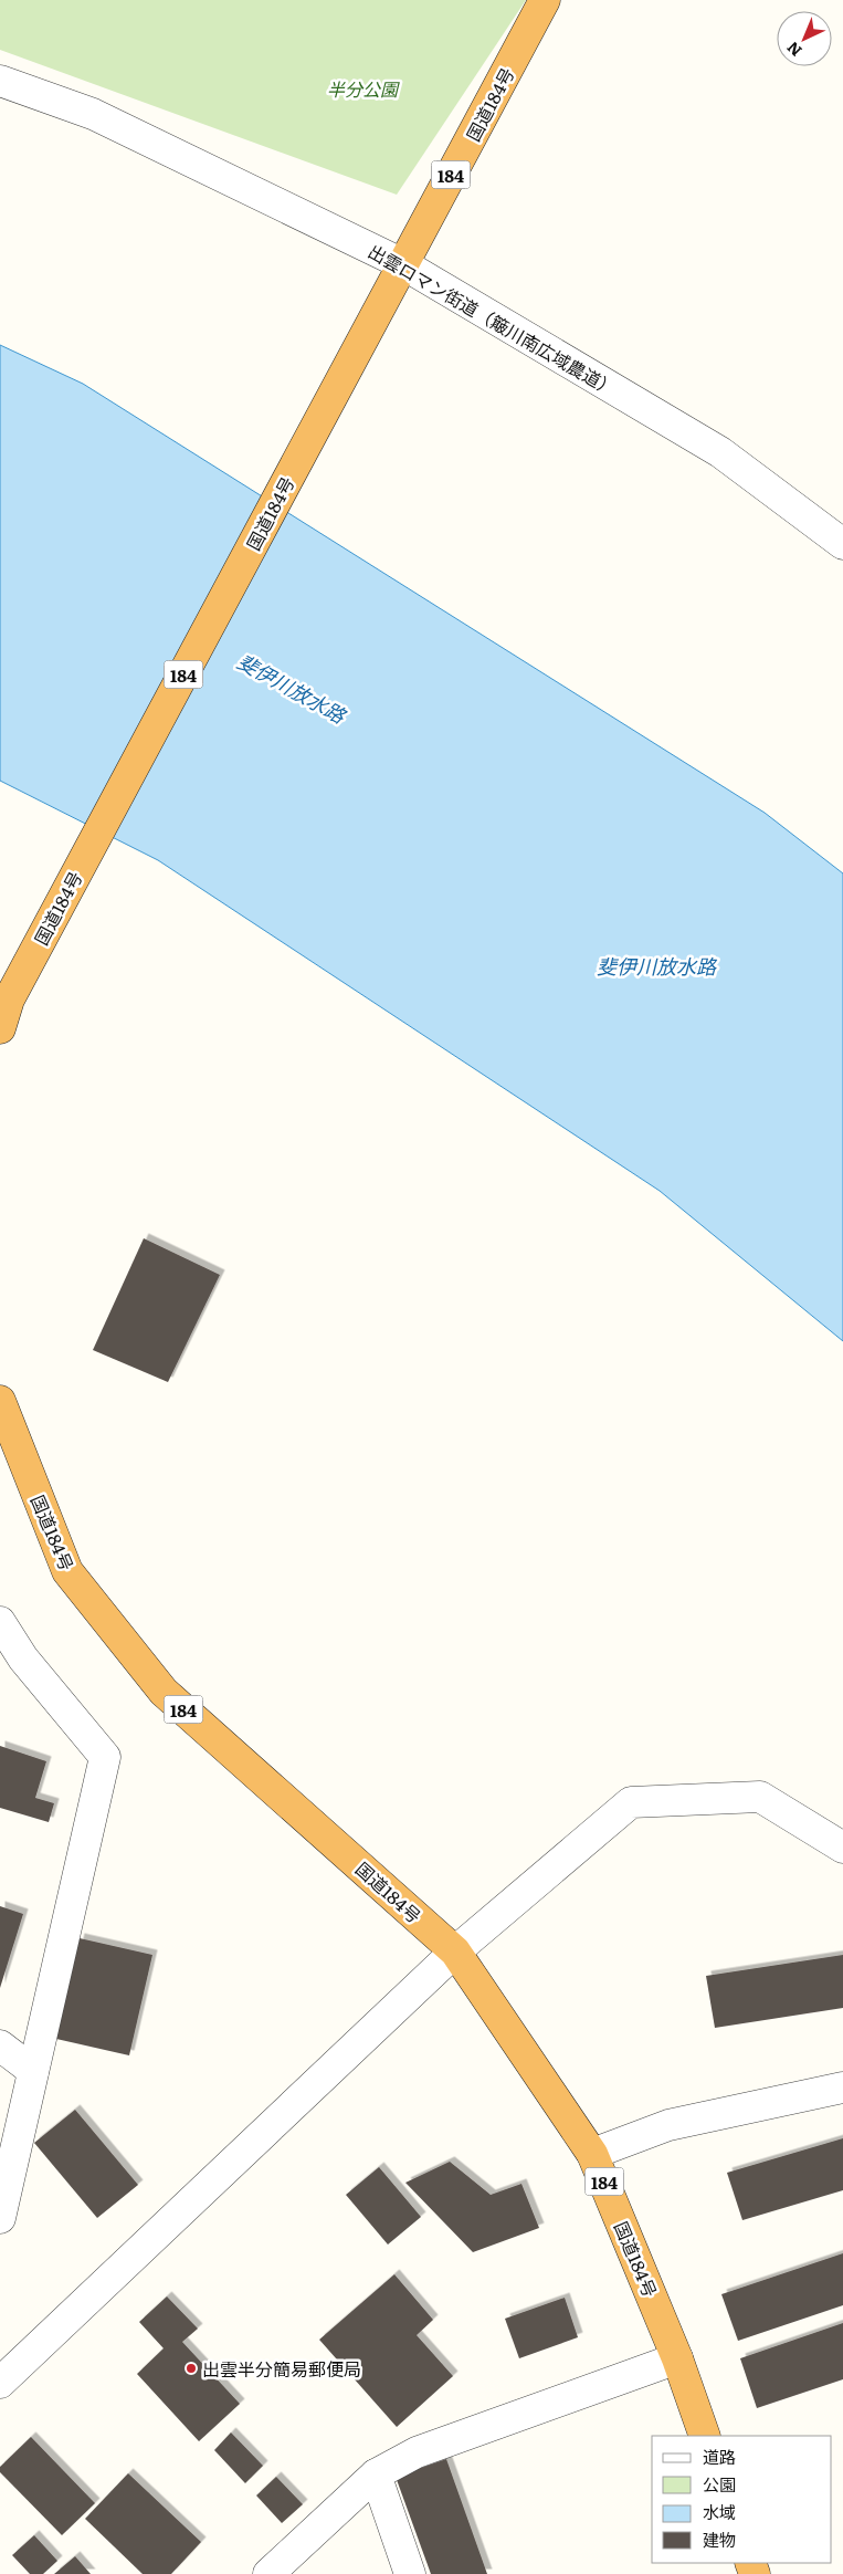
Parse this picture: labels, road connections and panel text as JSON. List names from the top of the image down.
{
  "streets": {
    "highway": ["国道184号", "184"],
    "street": ["出雲ロマン街道（簸川南広域農道）"]
  },
  "crossings": [
    ["国道184号", "出雲ロマン街道（簸川南広域農道）"]
  ],
  "water": ["斐伊川放水路"],
  "parks": ["半分公園"],
  "places": ["出雲半分簡易郵便局"],
  "legend": [
    "道路",
    "公園",
    "水域",
    "建物"
  ],
  "north": "bottom left"
}
